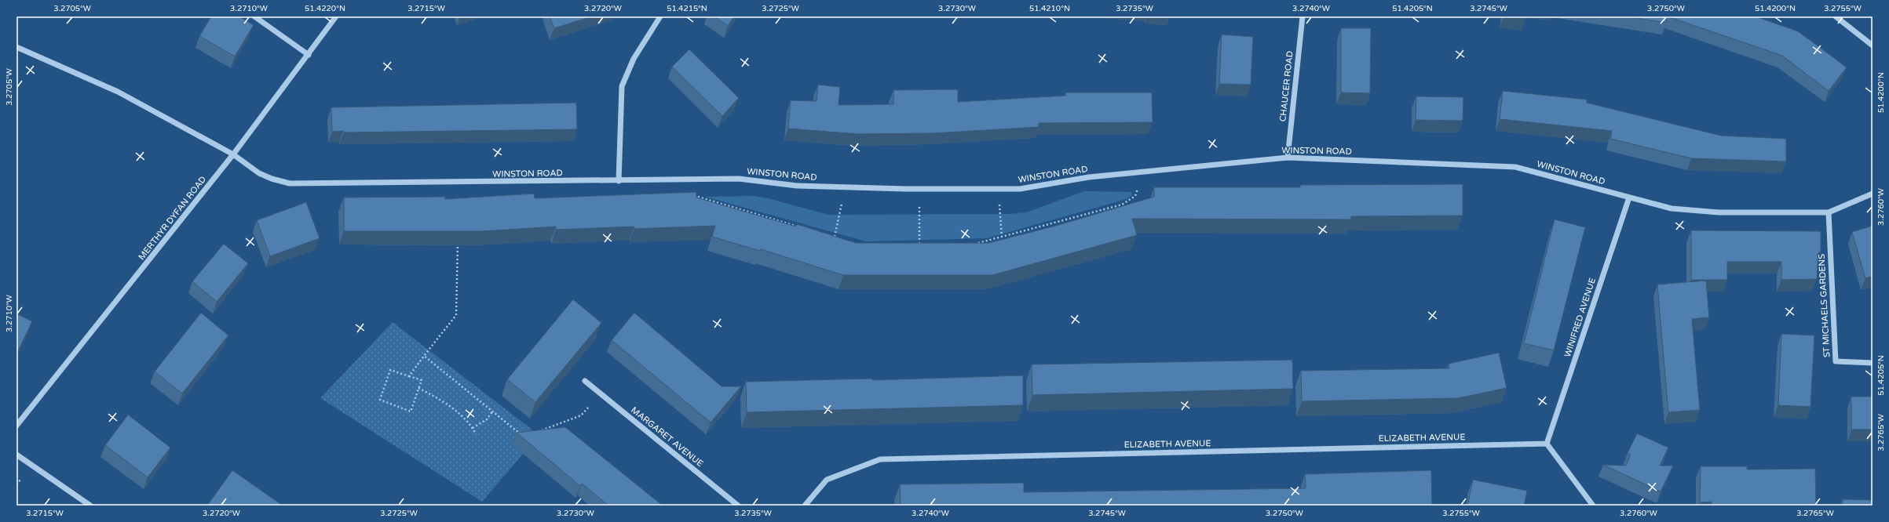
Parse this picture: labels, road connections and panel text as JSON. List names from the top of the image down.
{
  "streets": {
    "street": [
      "CHAUCER ROAD",
      "WINSTON ROAD",
      "MERTHYR DYFAN ROAD",
      "ST MICHAELS GARDENS",
      "WINIFRED AVENUE",
      "MARGARET AVENUE",
      "ELIZABETH AVENUE"
    ]
  },
  "crossings": [
    ["CHAUCER ROAD", "WINSTON ROAD"],
    ["WINSTON ROAD", "MERTHYR DYFAN ROAD"],
    ["WINSTON ROAD", "ST MICHAELS GARDENS"],
    ["WINSTON ROAD", "WINIFRED AVENUE"],
    ["WINIFRED AVENUE", "ELIZABETH AVENUE"]
  ],
  "coordinates": [
    "3.2705°W",
    "3.2710°W",
    "51.4220°N",
    "3.2715°W",
    "3.2720°W",
    "51.4215°N",
    "3.2725°W",
    "3.2730°W",
    "51.4210°N",
    "3.2735°W",
    "3.2740°W",
    "51.4205°N",
    "3.2745°W",
    "3.2750°W",
    "51.4200°N",
    "3.2755°W",
    "3.2760°W",
    "3.2765°W"
  ]
}
